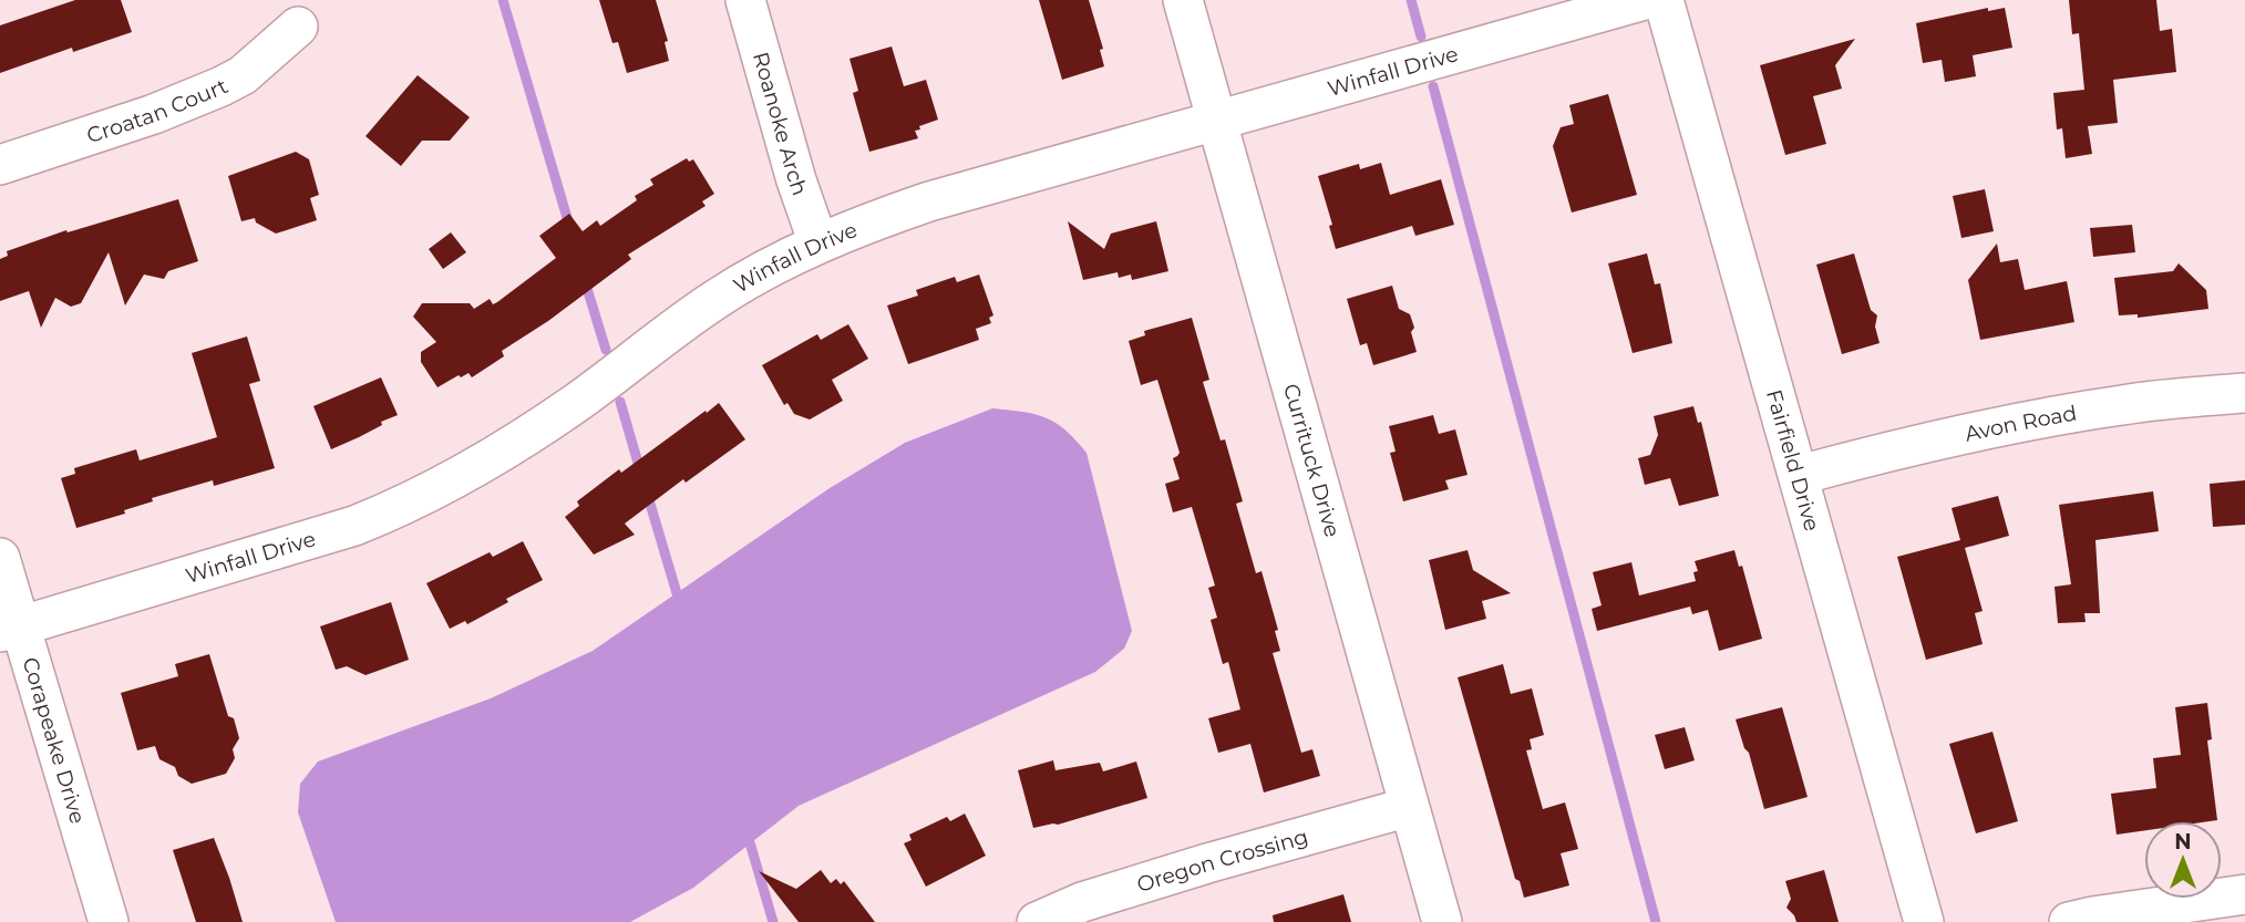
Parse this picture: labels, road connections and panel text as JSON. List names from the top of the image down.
{
  "streets": {
    "street": [
      "Winfall Drive",
      "Croatan Court",
      "Roanoke Arch",
      "Avon Road",
      "Currituck Drive",
      "Fairfield Drive",
      "Corapeake Drive",
      "Oregon Crossing"
    ]
  },
  "crossings": [
    ["Winfall Drive", "Roanoke Arch"],
    ["Winfall Drive", "Currituck Drive"],
    ["Winfall Drive", "Corapeake Drive"],
    ["Avon Road", "Fairfield Drive"],
    ["Currituck Drive", "Oregon Crossing"]
  ],
  "north": "top"
}
